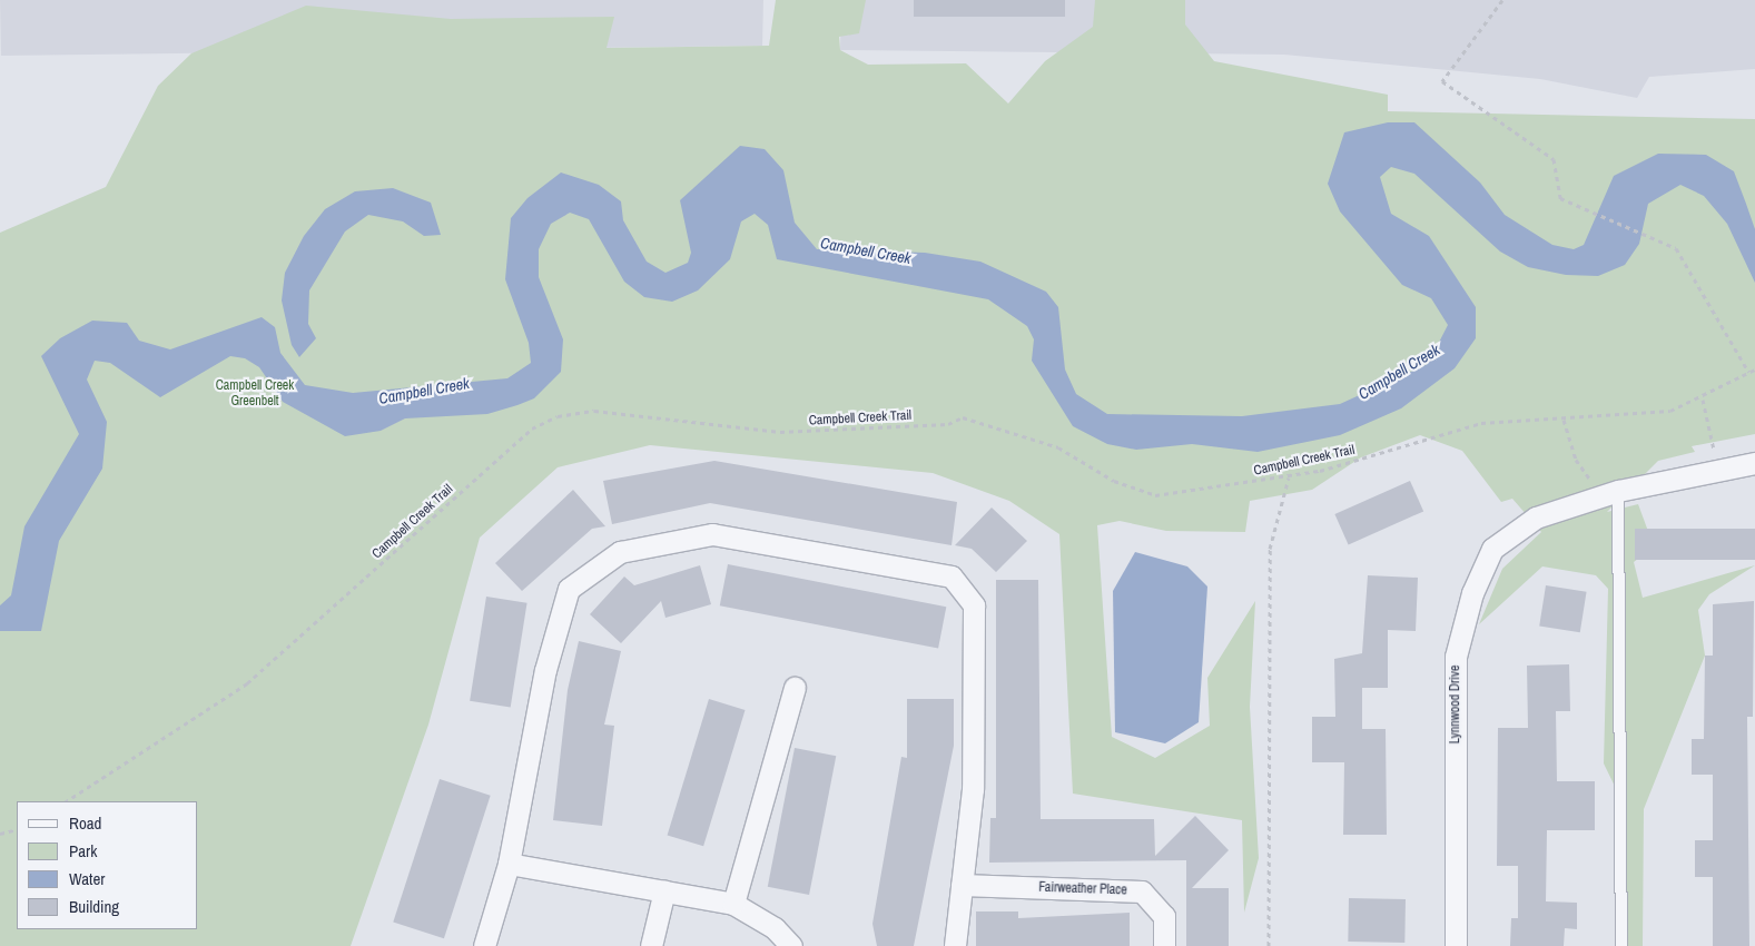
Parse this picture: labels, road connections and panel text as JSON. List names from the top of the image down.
{
  "streets": {
    "street": ["Lynnwood Drive", "Fairweather Place"],
    "path": ["Campbell Creek Trail"]
  },
  "water": ["Campbell Creek"],
  "parks": ["Campbell Creek Greenbelt"],
  "legend": [
    "Road",
    "Park",
    "Water",
    "Building"
  ]
}
